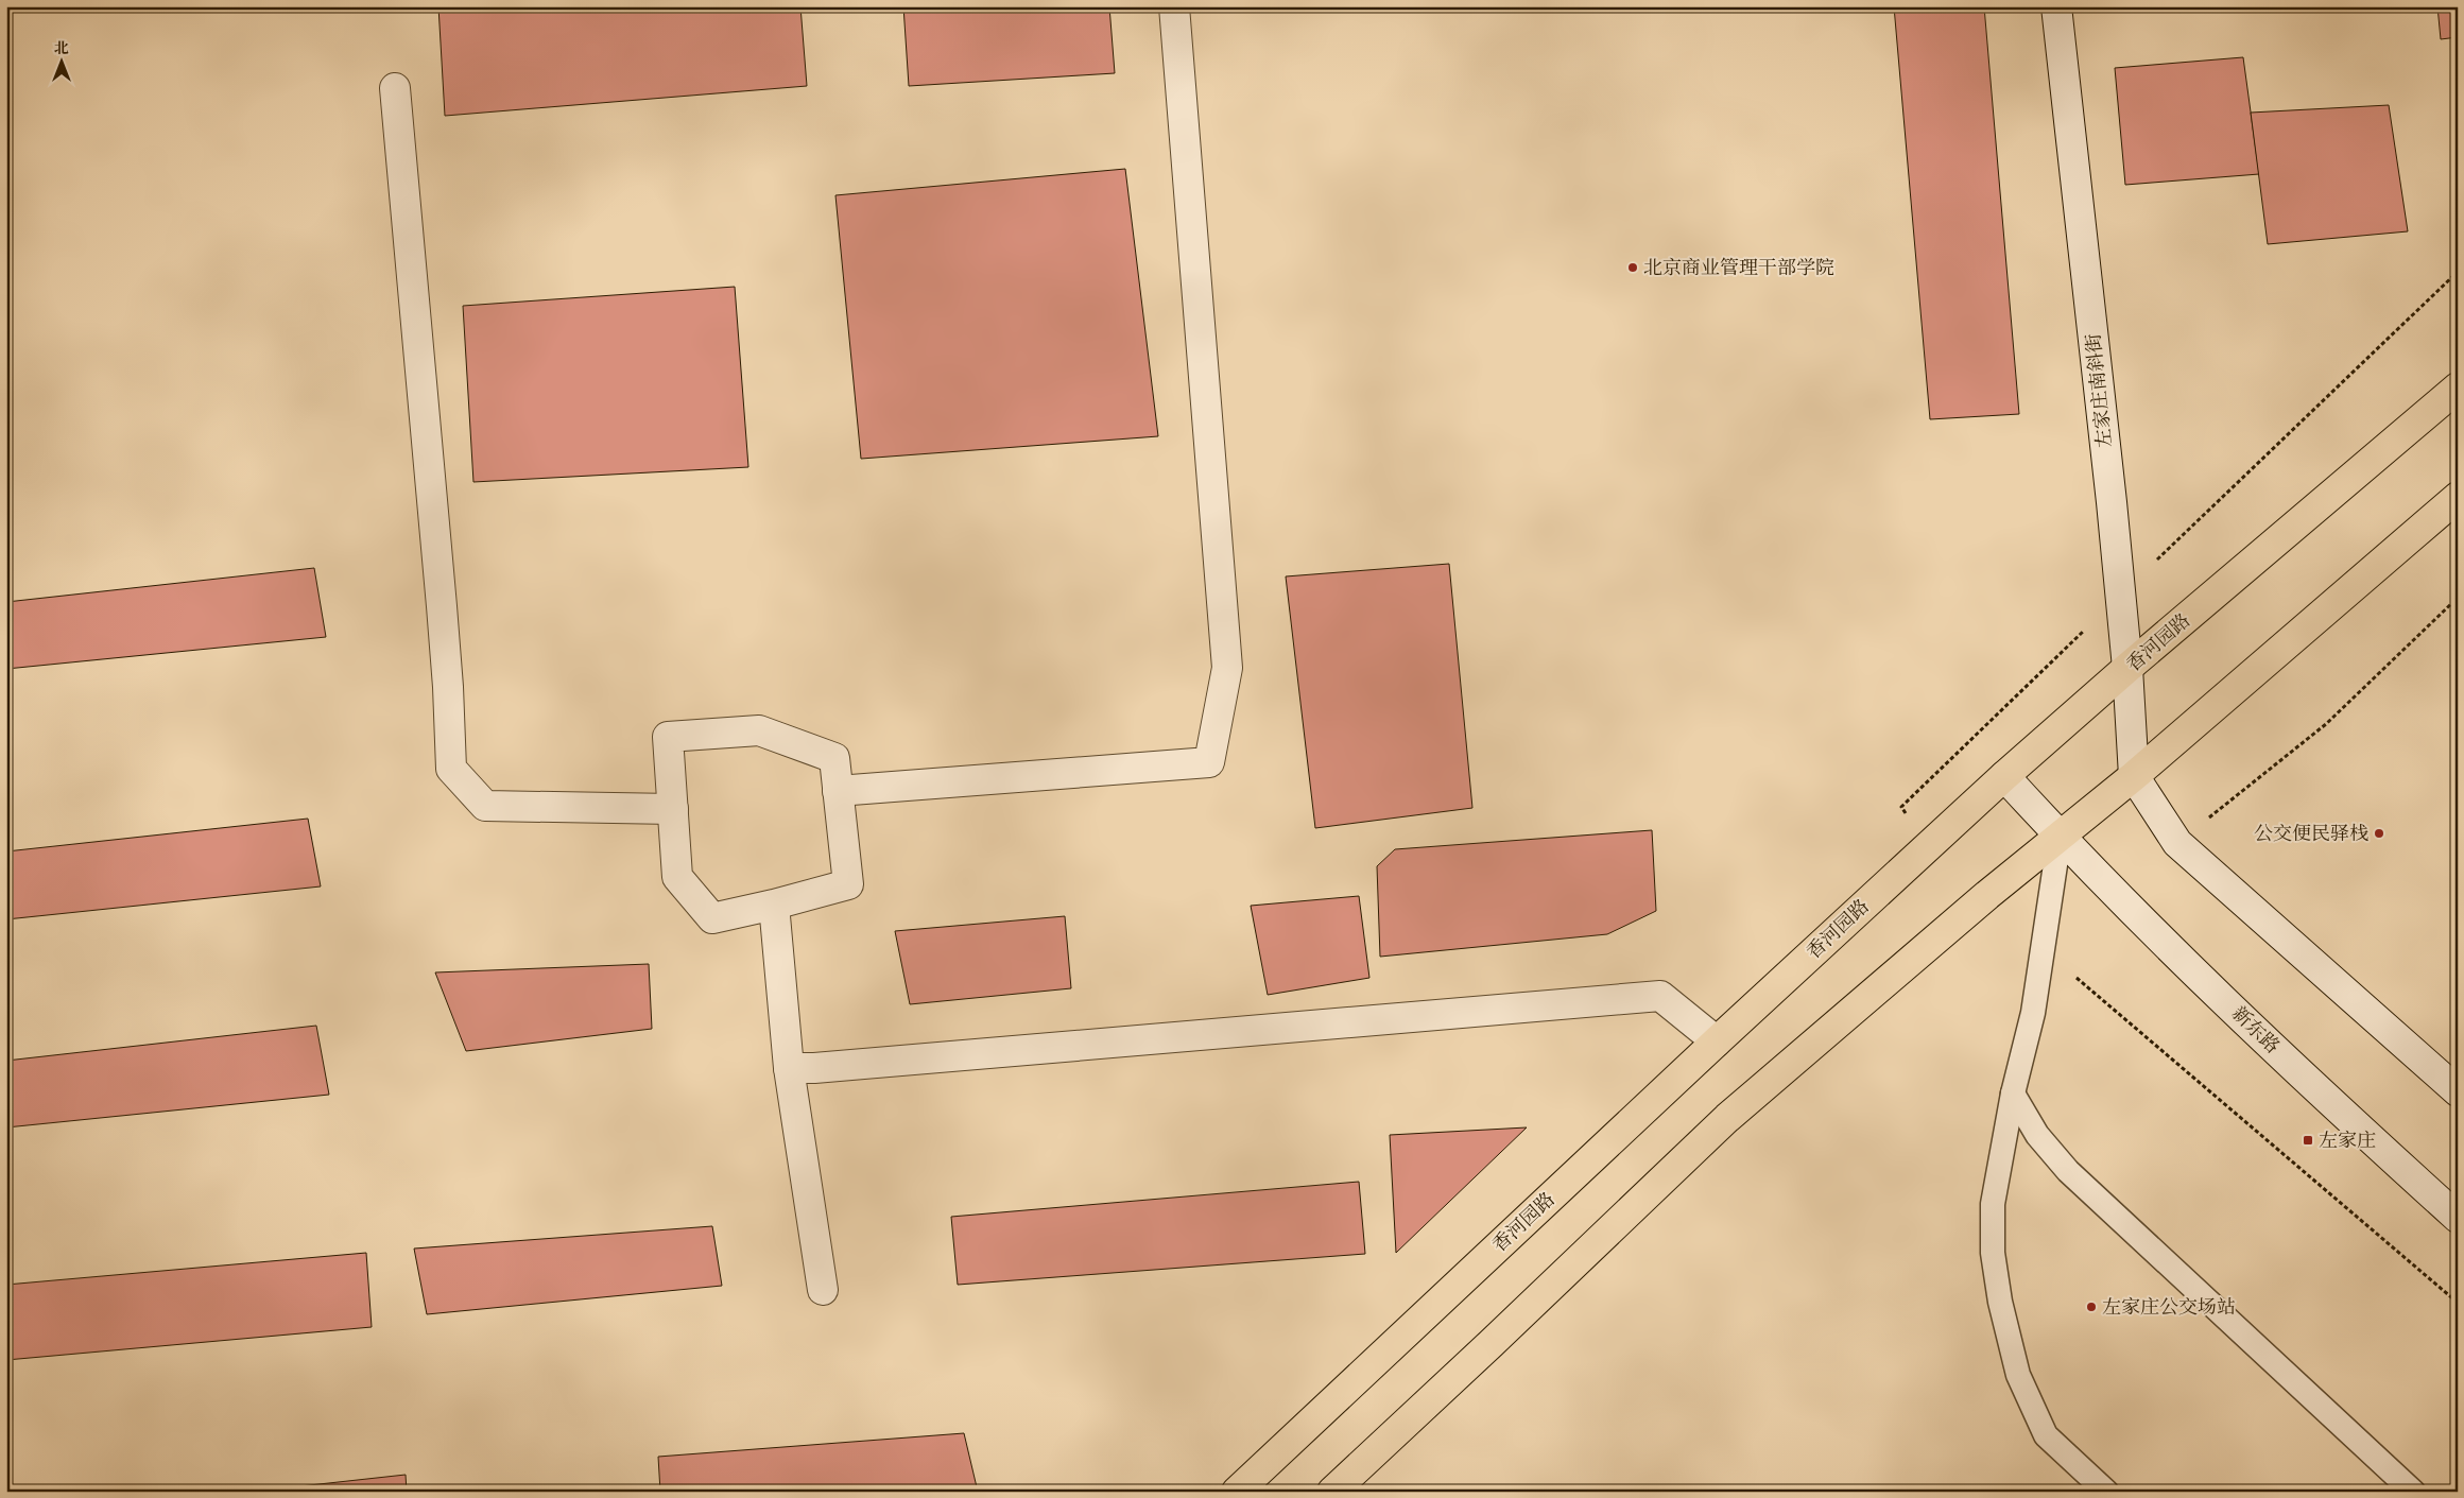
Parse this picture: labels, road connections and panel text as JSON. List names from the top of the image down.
{
  "streets": {
    "highway": ["香河园路"],
    "street": ["左家庄南斜街", "新东路"]
  },
  "crossings": [
    ["左家庄南斜街", "香河园路"],
    ["香河园路", "新东路"]
  ],
  "places": {
    "other": ["北京商业管理干部学院", "公交便民驿栈", "左家庄公交场站"],
    "transit": ["左家庄"]
  },
  "north": "top"
}
